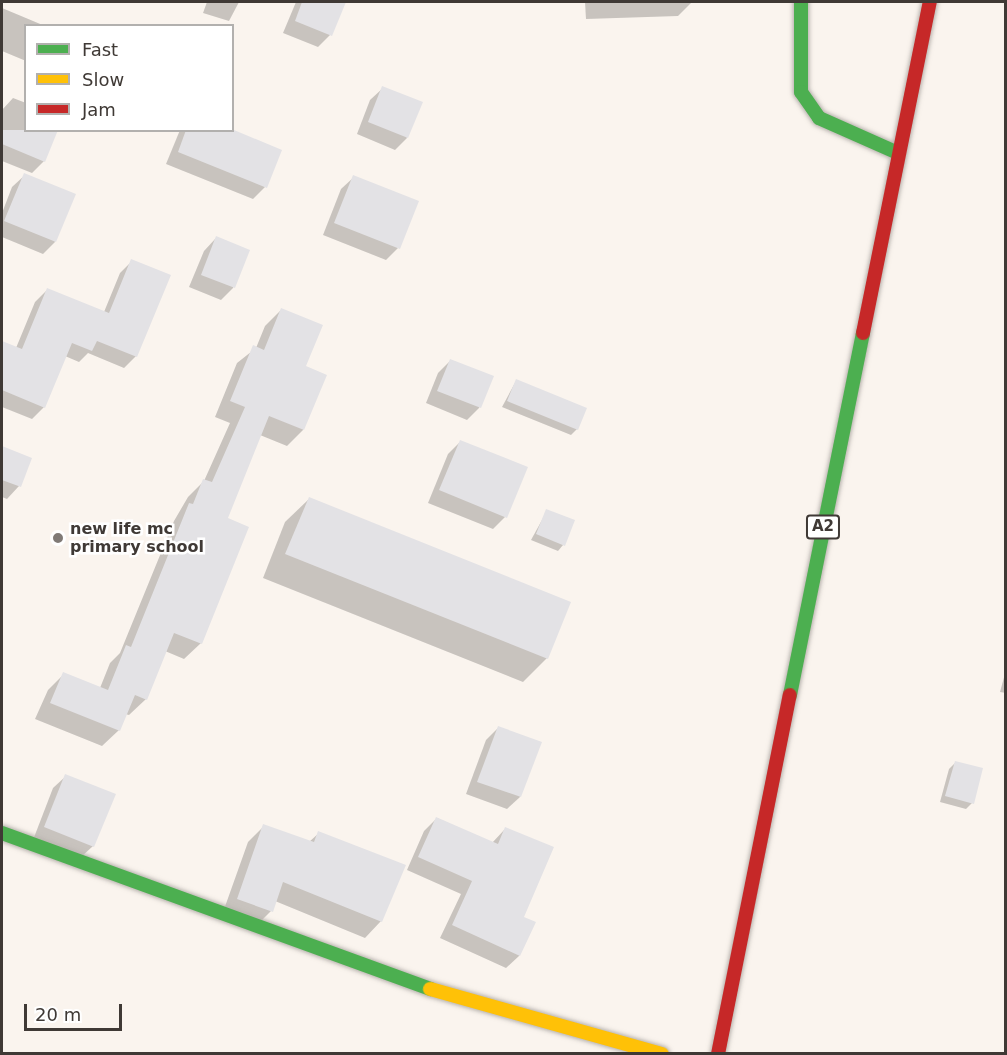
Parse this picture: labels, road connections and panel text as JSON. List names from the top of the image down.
{
  "streets": {
    "main road": ["A2"]
  },
  "places": ["new life mc primary school"],
  "legend": ["Fast", "Slow", "Jam"],
  "scale_bar": "20 m"
}
